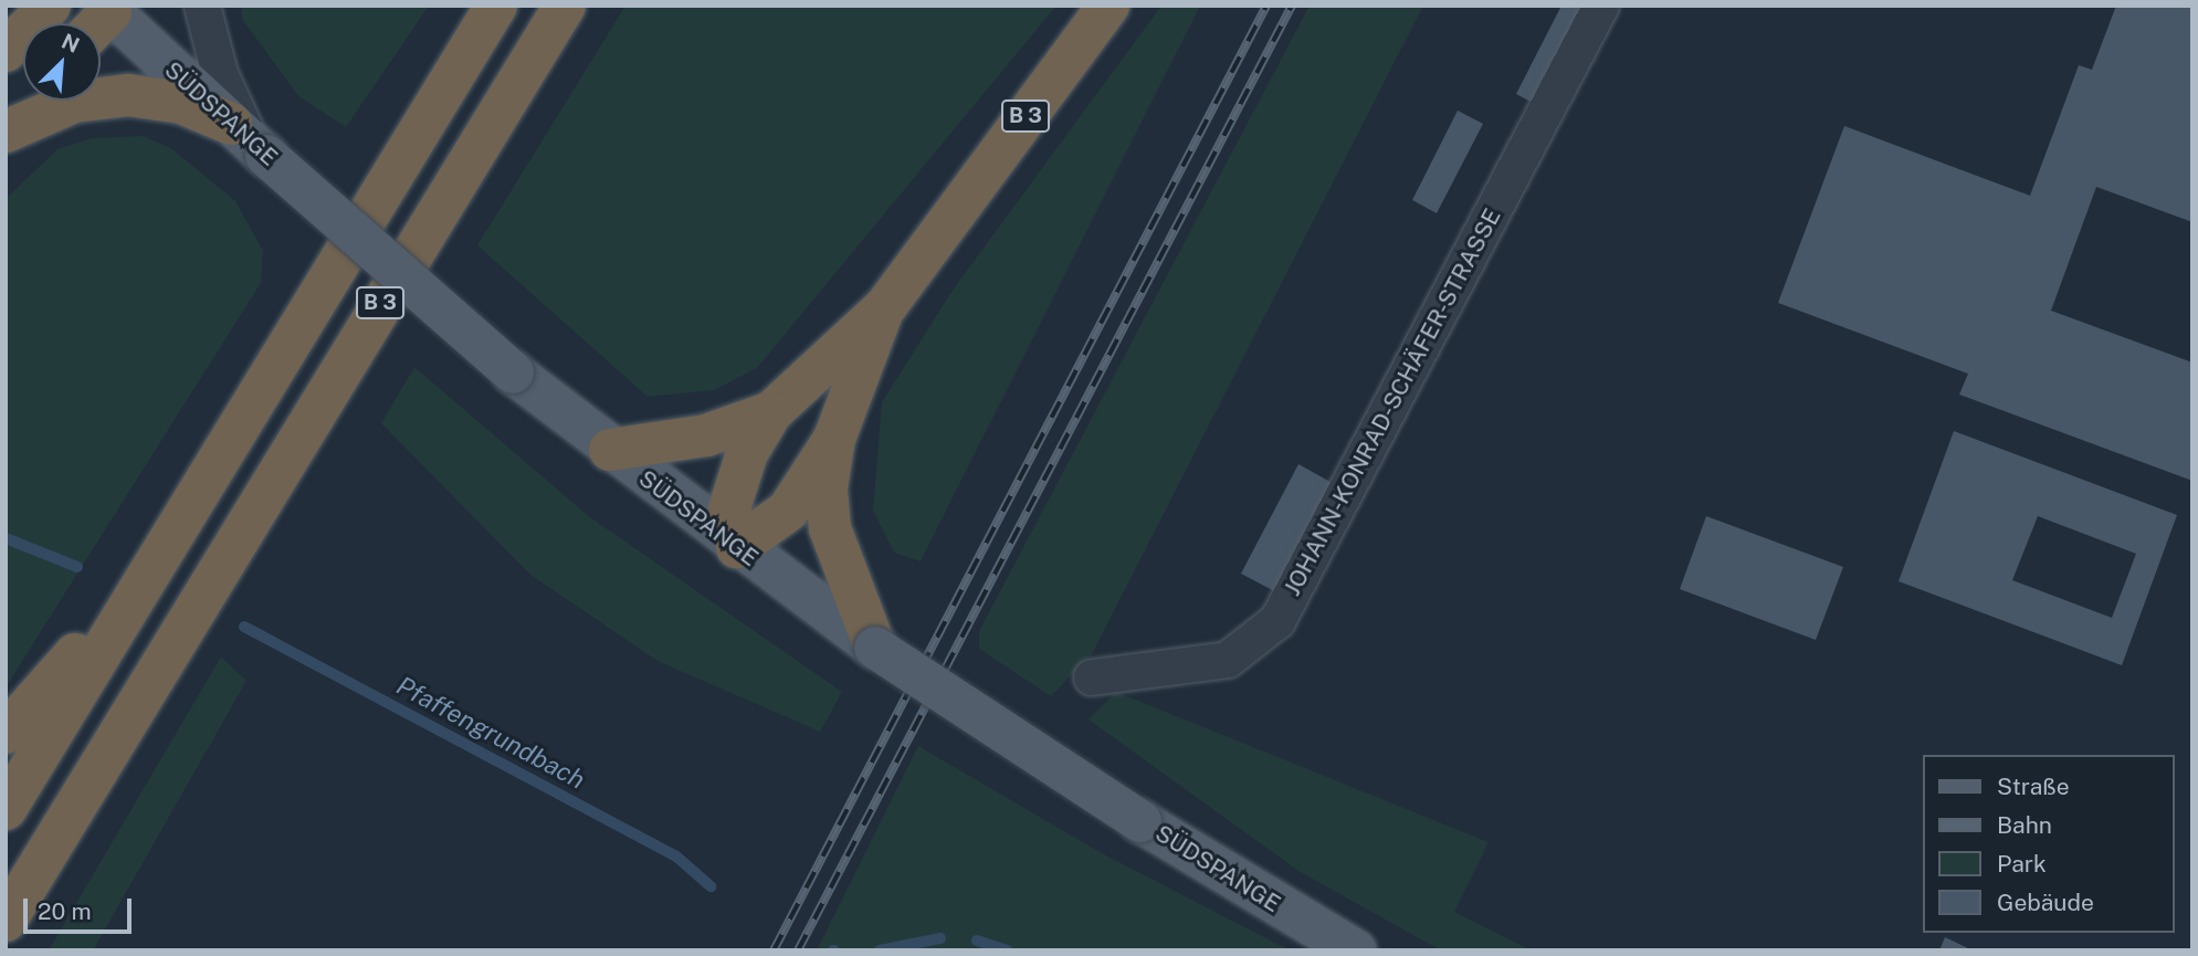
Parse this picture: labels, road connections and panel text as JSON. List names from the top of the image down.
{
  "streets": {
    "highway": ["B 3"],
    "main road": ["SÜDSPANGE"],
    "street": ["JOHANN-KONRAD-SCHÄFER-STRASSE"]
  },
  "crossings": [
    ["SÜDSPANGE", "B 3"]
  ],
  "water": ["Pfaffengrundbach"],
  "legend": [
    "Straße",
    "Bahn",
    "Park",
    "Gebäude"
  ],
  "scale_bar": "20 m",
  "north": "top right"
}
